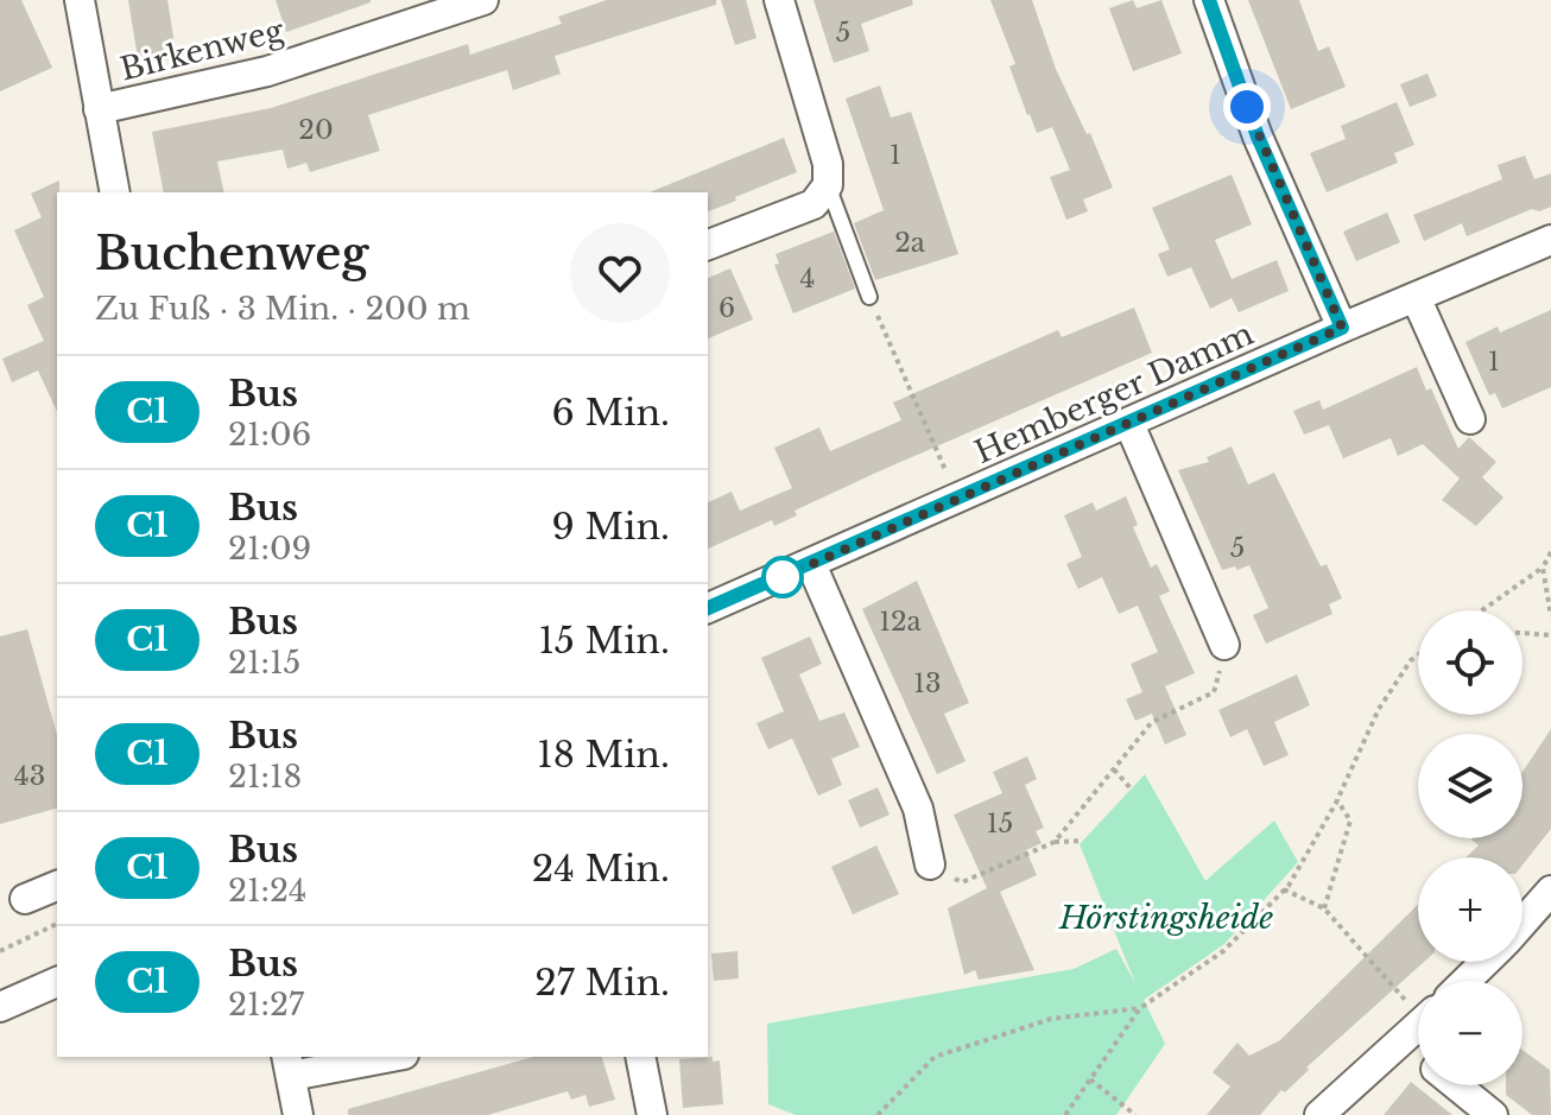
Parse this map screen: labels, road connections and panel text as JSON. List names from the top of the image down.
{
  "streets": {
    "street": ["Birkenweg", "Hemberger Damm"]
  },
  "parks": ["Hörstingsheide"],
  "lines": ["bus line C1"],
  "house_numbers": [
    "5",
    "20",
    "1",
    "2a",
    "4",
    "6",
    "1",
    "5",
    "12a",
    "13",
    "43",
    "15"
  ],
  "page": {
    "heading": ["Buchenweg", "Zu Fuß · 3 Min. · 200 m"],
    "list": [
      {
        "mark": "C1",
        "name": "Bus",
        "note": "21:06",
        "value": "6 Min."
      },
      {
        "mark": "C1",
        "name": "Bus",
        "note": "21:09",
        "value": "9 Min."
      },
      {
        "mark": "C1",
        "name": "Bus",
        "note": "21:15",
        "value": "15 Min."
      },
      {
        "mark": "C1",
        "name": "Bus",
        "note": "21:18",
        "value": "18 Min."
      },
      {
        "mark": "C1",
        "name": "Bus",
        "note": "21:24",
        "value": "24 Min."
      },
      {
        "mark": "C1",
        "name": "Bus",
        "note": "21:27",
        "value": "27 Min."
      }
    ],
    "map_buttons": ["+", "−"]
  }
}
